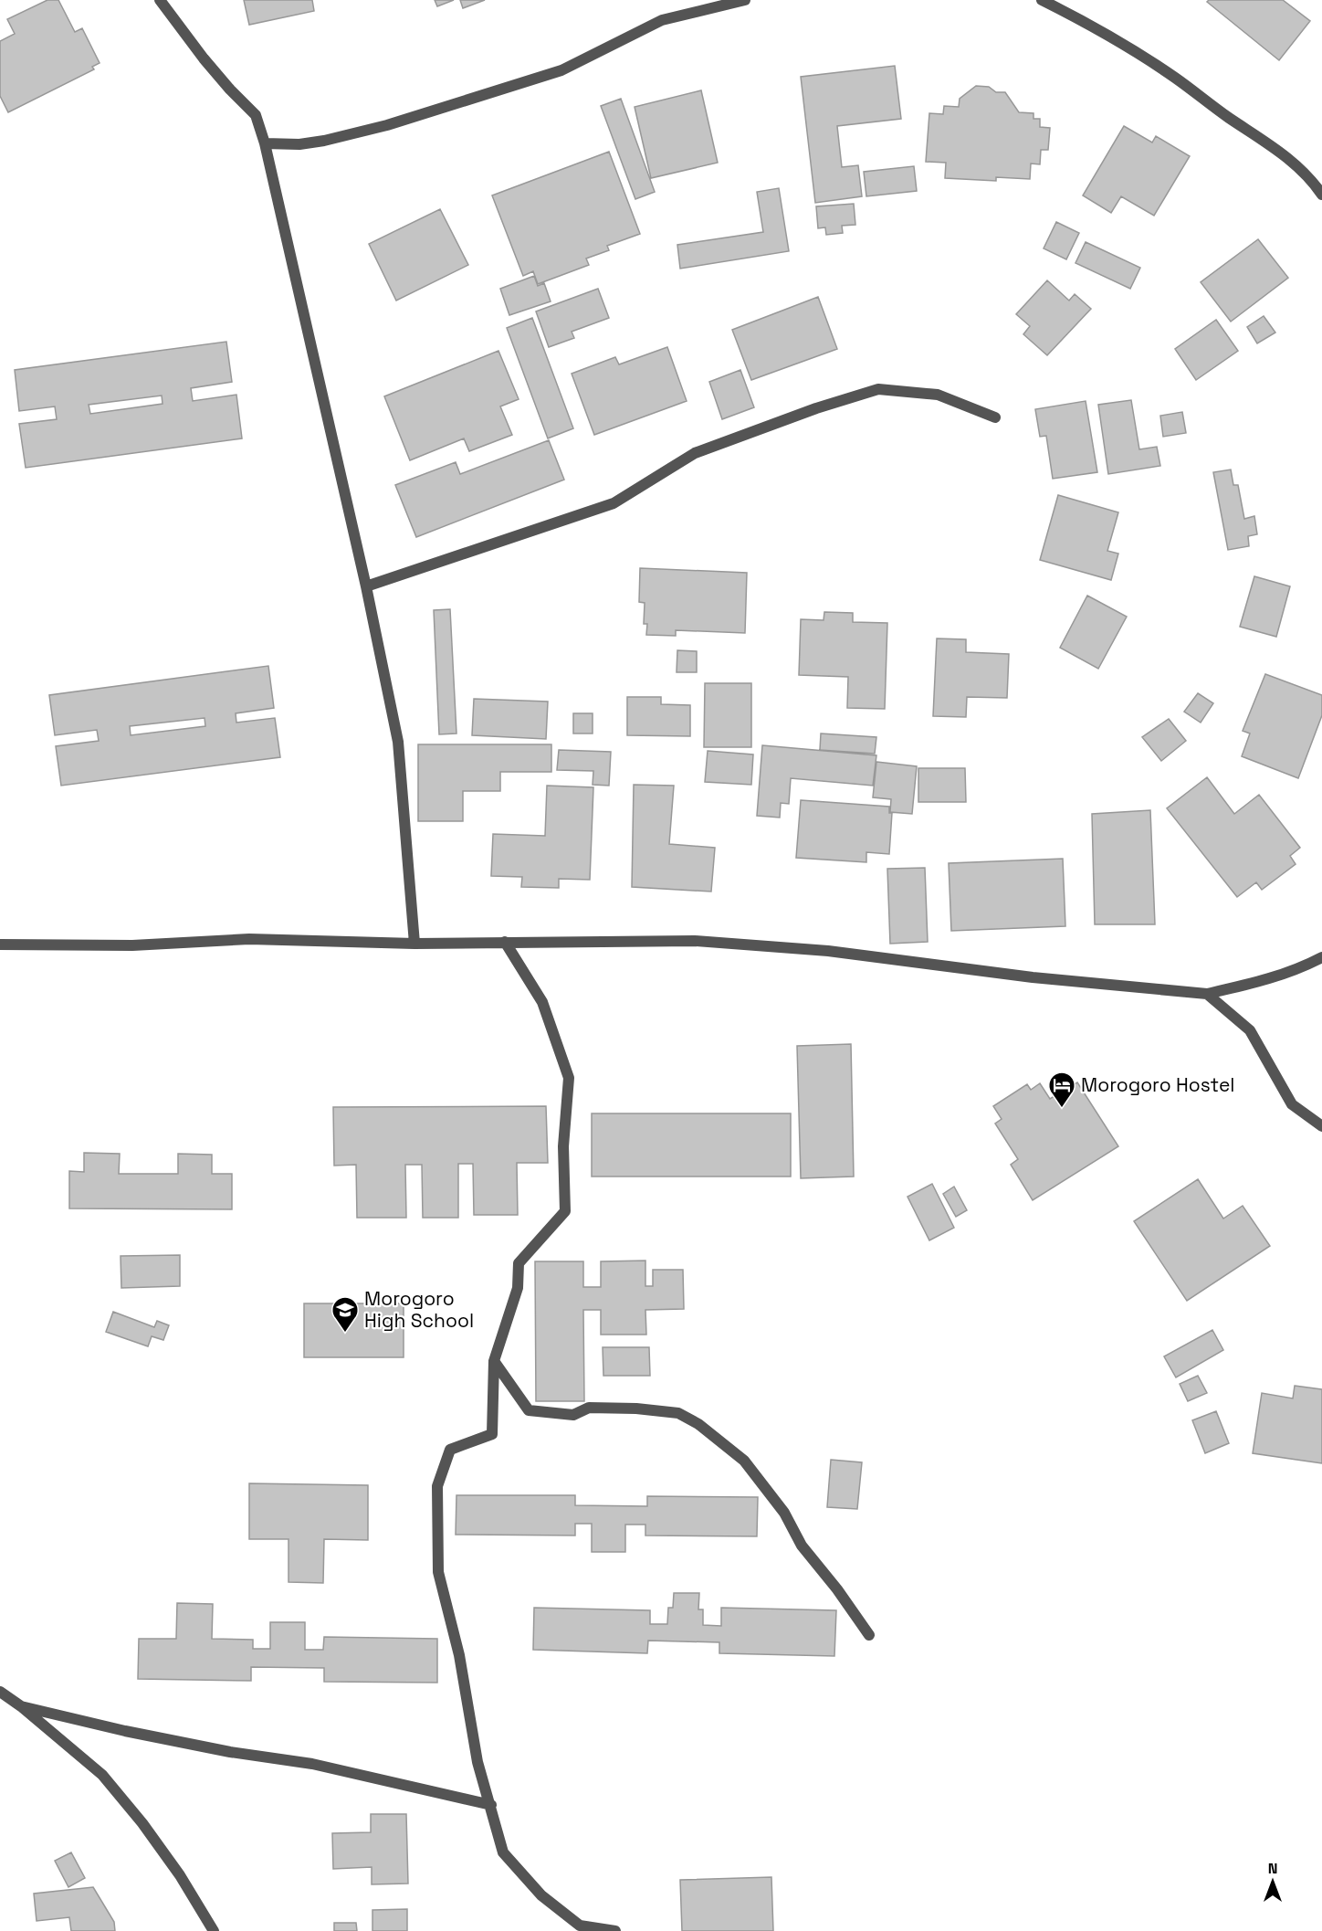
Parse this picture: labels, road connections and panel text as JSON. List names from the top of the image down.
{
  "places": {
    "hotel": ["Morogoro Hostel"],
    "school or university": ["Morogoro High School"]
  },
  "north": "top"
}
